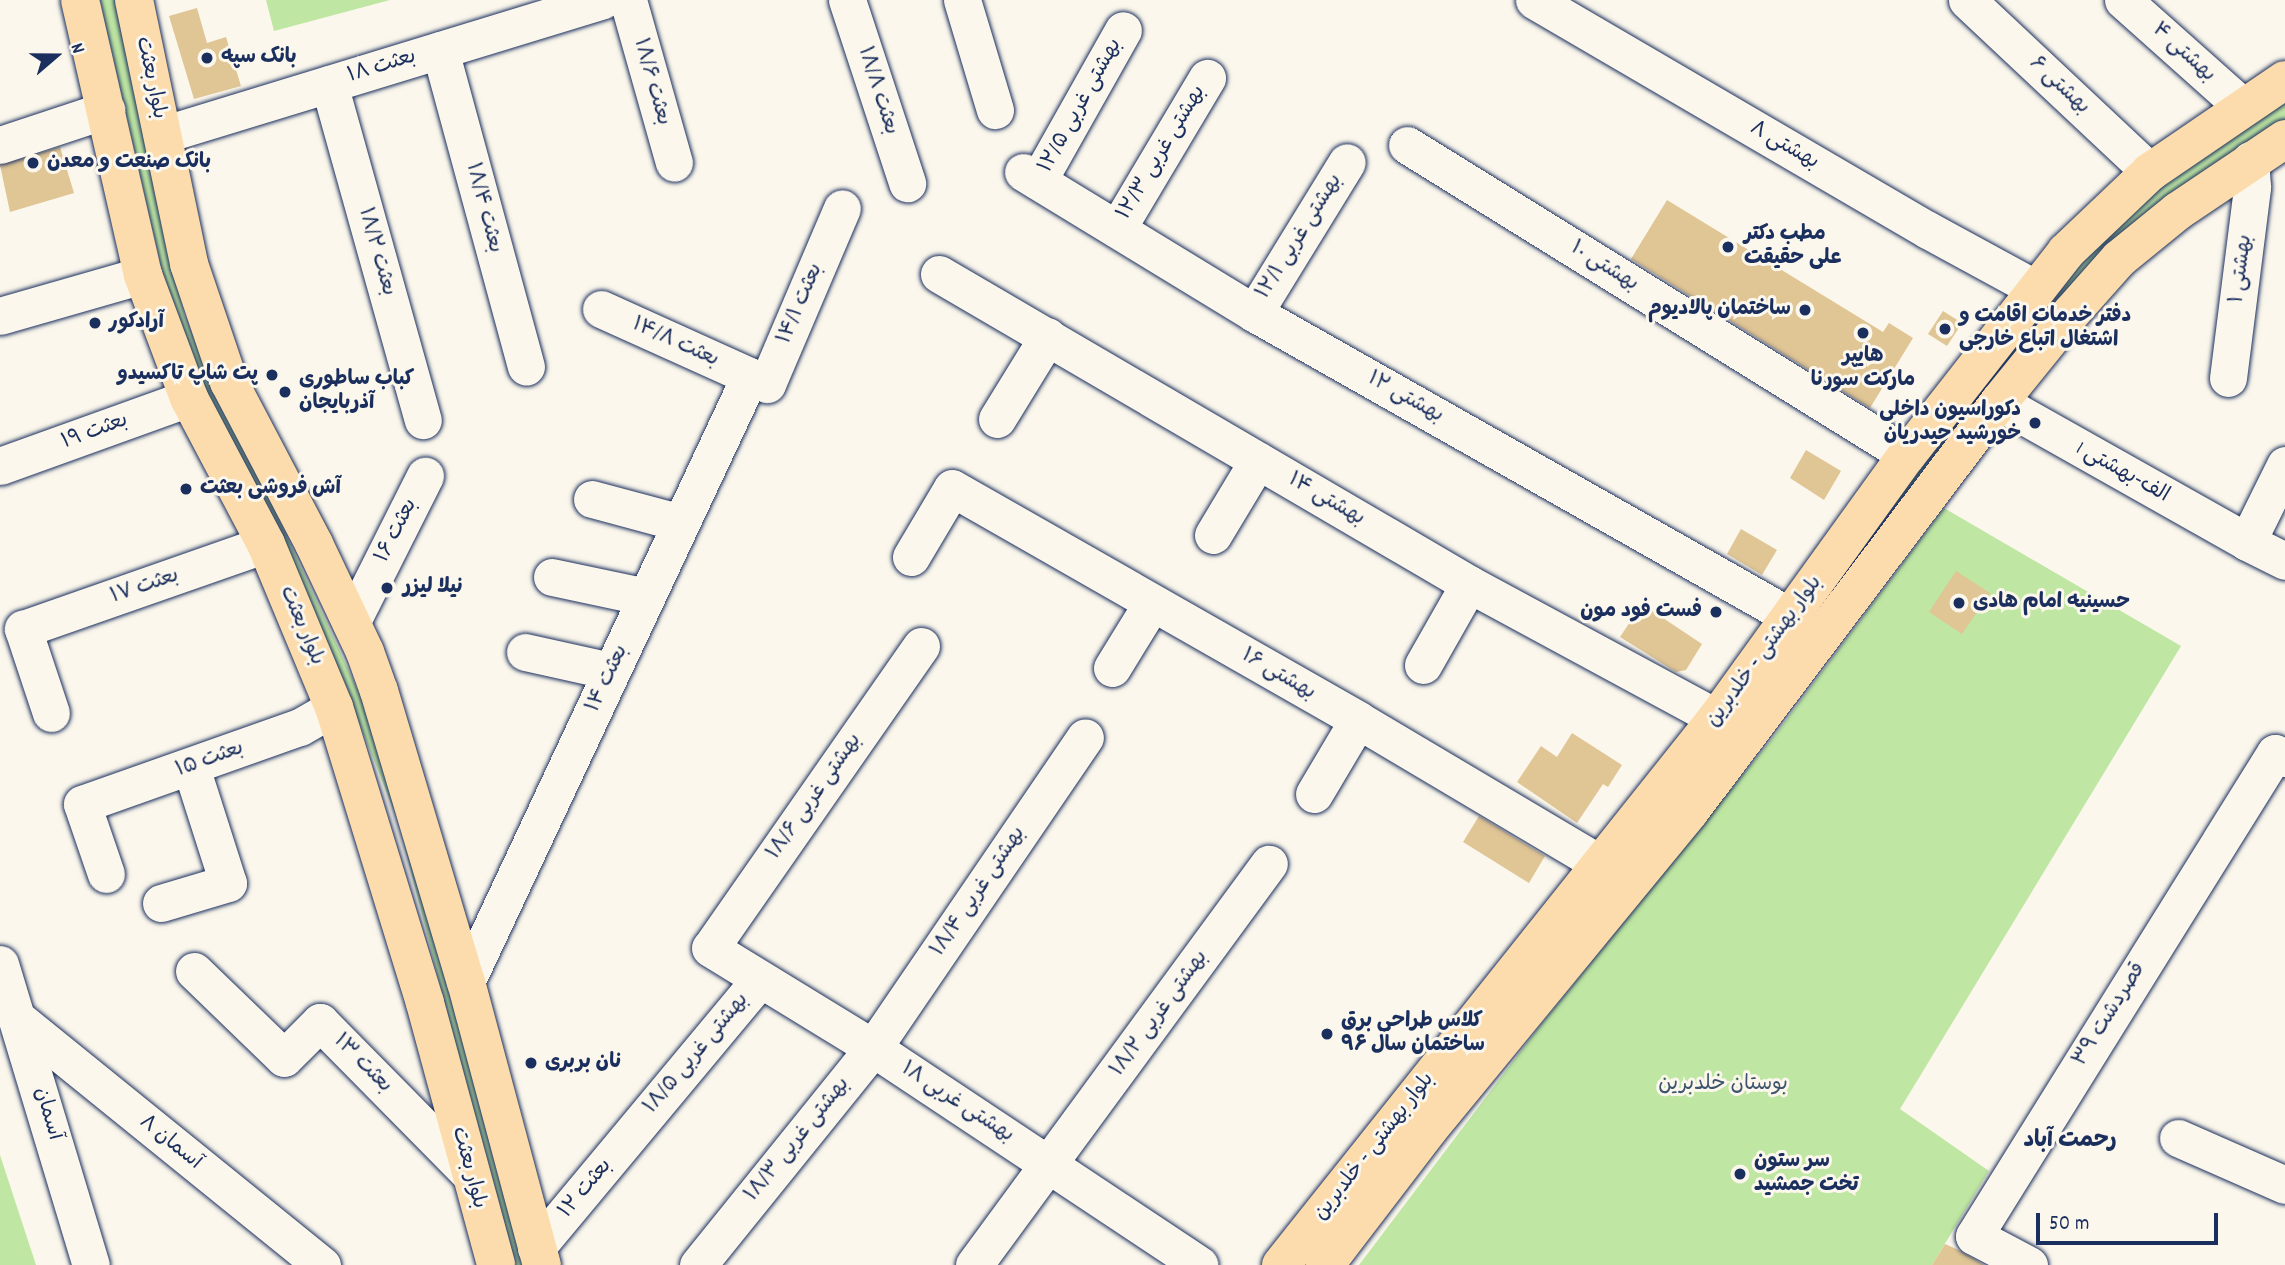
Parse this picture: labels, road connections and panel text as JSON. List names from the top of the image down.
{
  "streets": {
    "main road": ["بلوار بعثت", "بلوار بهشتی - خلدبرین"],
    "street": [
      "۴ بهشتی",
      "بعثت ۱۸",
      "۱۸/۶ بعثت",
      "۶ بهشتی",
      "۱۸/۸ بعثت",
      "۱۲/۵ بهشتی غربی",
      "۸ بهشتی",
      "۱۲/۳ بهشتی غربی",
      "۱۸/۴ بعثت",
      "۱۲/۱ بهشتی غربی",
      "۱۸/۲ بعثت",
      "۱۰ بهشتی",
      "۱ بهشتی",
      "۱۴/۱ بعثت",
      "۱۴/۸ بعثت",
      "۱۲ بهشتی",
      "بعثت ۱۹",
      "1 الف-بهشتی",
      "۱۴ بهشتی",
      "بعثت ۱۶",
      "بعثت ۱۷",
      "۱۶ بهشتی",
      "بعثت ۱۴",
      "بعثت ۱۵",
      "بهشتی غربی ۱۸/۶",
      "بهشتی غربی ۱۸/۴",
      "بهشتی غربی ۱۸/۲",
      "قصردشت ۳۹",
      "بهشتی غربی ۱۸/۵",
      "۱۳ بعثت",
      "بهشتی غربی ۱۸",
      "آسمان",
      "بهشتی غربی ۱۸/۳",
      "۸ آسمان",
      "۱۲ بعثت"
    ]
  },
  "crossings": [
    ["۴ بهشتی", "بلوار بهشتی - خلدبرین"],
    ["بعثت ۱۸", "بلوار بعثت"],
    ["بعثت ۱۸", "۱۸/۴ بعثت"],
    ["بعثت ۱۸", "۱۸/۲ بعثت"],
    ["بلوار بعثت", "بعثت ۱۹"],
    ["بلوار بعثت", "بعثت ۱۶"],
    ["بلوار بعثت", "بعثت ۱۷"],
    ["بلوار بعثت", "بعثت ۱۴"],
    ["بلوار بعثت", "بعثت ۱۵"],
    ["بلوار بعثت", "۱۳ بعثت"],
    ["بلوار بعثت", "۱۲ بعثت"],
    ["۶ بهشتی", "بلوار بهشتی - خلدبرین"],
    ["۱۲/۵ بهشتی غربی", "۱۲ بهشتی"],
    ["۸ بهشتی", "بلوار بهشتی - خلدبرین"],
    ["۱۲/۳ بهشتی غربی", "۱۲ بهشتی"],
    ["۱۲/۱ بهشتی غربی", "۱۲ بهشتی"],
    ["۱۰ بهشتی", "بلوار بهشتی - خلدبرین"],
    ["۱ بهشتی", "بلوار بهشتی - خلدبرین"],
    ["۱۴/۱ بعثت", "۱۴/۸ بعثت"],
    ["۱۴/۱ بعثت", "بعثت ۱۴"],
    ["۱۴/۸ بعثت", "بعثت ۱۴"],
    ["۱۲ بهشتی", "بلوار بهشتی - خلدبرین"],
    ["1 الف-بهشتی", "بلوار بهشتی - خلدبرین"],
    ["۱۴ بهشتی", "بلوار بهشتی - خلدبرین"],
    ["بلوار بهشتی - خلدبرین", "۱۶ بهشتی"],
    ["بهشتی غربی ۱۸/۶", "بهشتی غربی ۱۸"],
    ["بهشتی غربی ۱۸/۴", "بهشتی غربی ۱۸"],
    ["بهشتی غربی ۱۸/۴", "بهشتی غربی ۱۸/۳"],
    ["بهشتی غربی ۱۸/۲", "بهشتی غربی ۱۸"],
    ["بهشتی غربی ۱۸/۵", "بهشتی غربی ۱۸"],
    ["بهشتی غربی ۱۸/۵", "۱۲ بعثت"],
    ["بهشتی غربی ۱۸", "بهشتی غربی ۱۸/۳"],
    ["آسمان", "۸ آسمان"]
  ],
  "districts": ["رحمت آباد"],
  "parks": ["بوستان خلدبرین"],
  "places": [
    "بانک سپه",
    "بانک صنعت و معدن",
    "مطب دکتر علی حقیقت",
    "ساختمان پالادیوم",
    "آرادکور",
    "دفتر خدمات اقامت و اشتغال اتباع خارجی",
    "هایپر مارکت سورنا",
    "پت شاپ تاکسیدو",
    "کباب ساطوری آذربایجان",
    "دکوراسیون داخلی خورشید حیدریان",
    "آش فروشی بعثت",
    "نیلا لیزر",
    "حسینیه امام هادی",
    "فست فود مون",
    "کلاس طراحی برق ساختمان سال ۹۶",
    "نان بربری",
    "سر ستون تخت جمشید"
  ],
  "scale_bar": "50 m",
  "north": "right"
}
